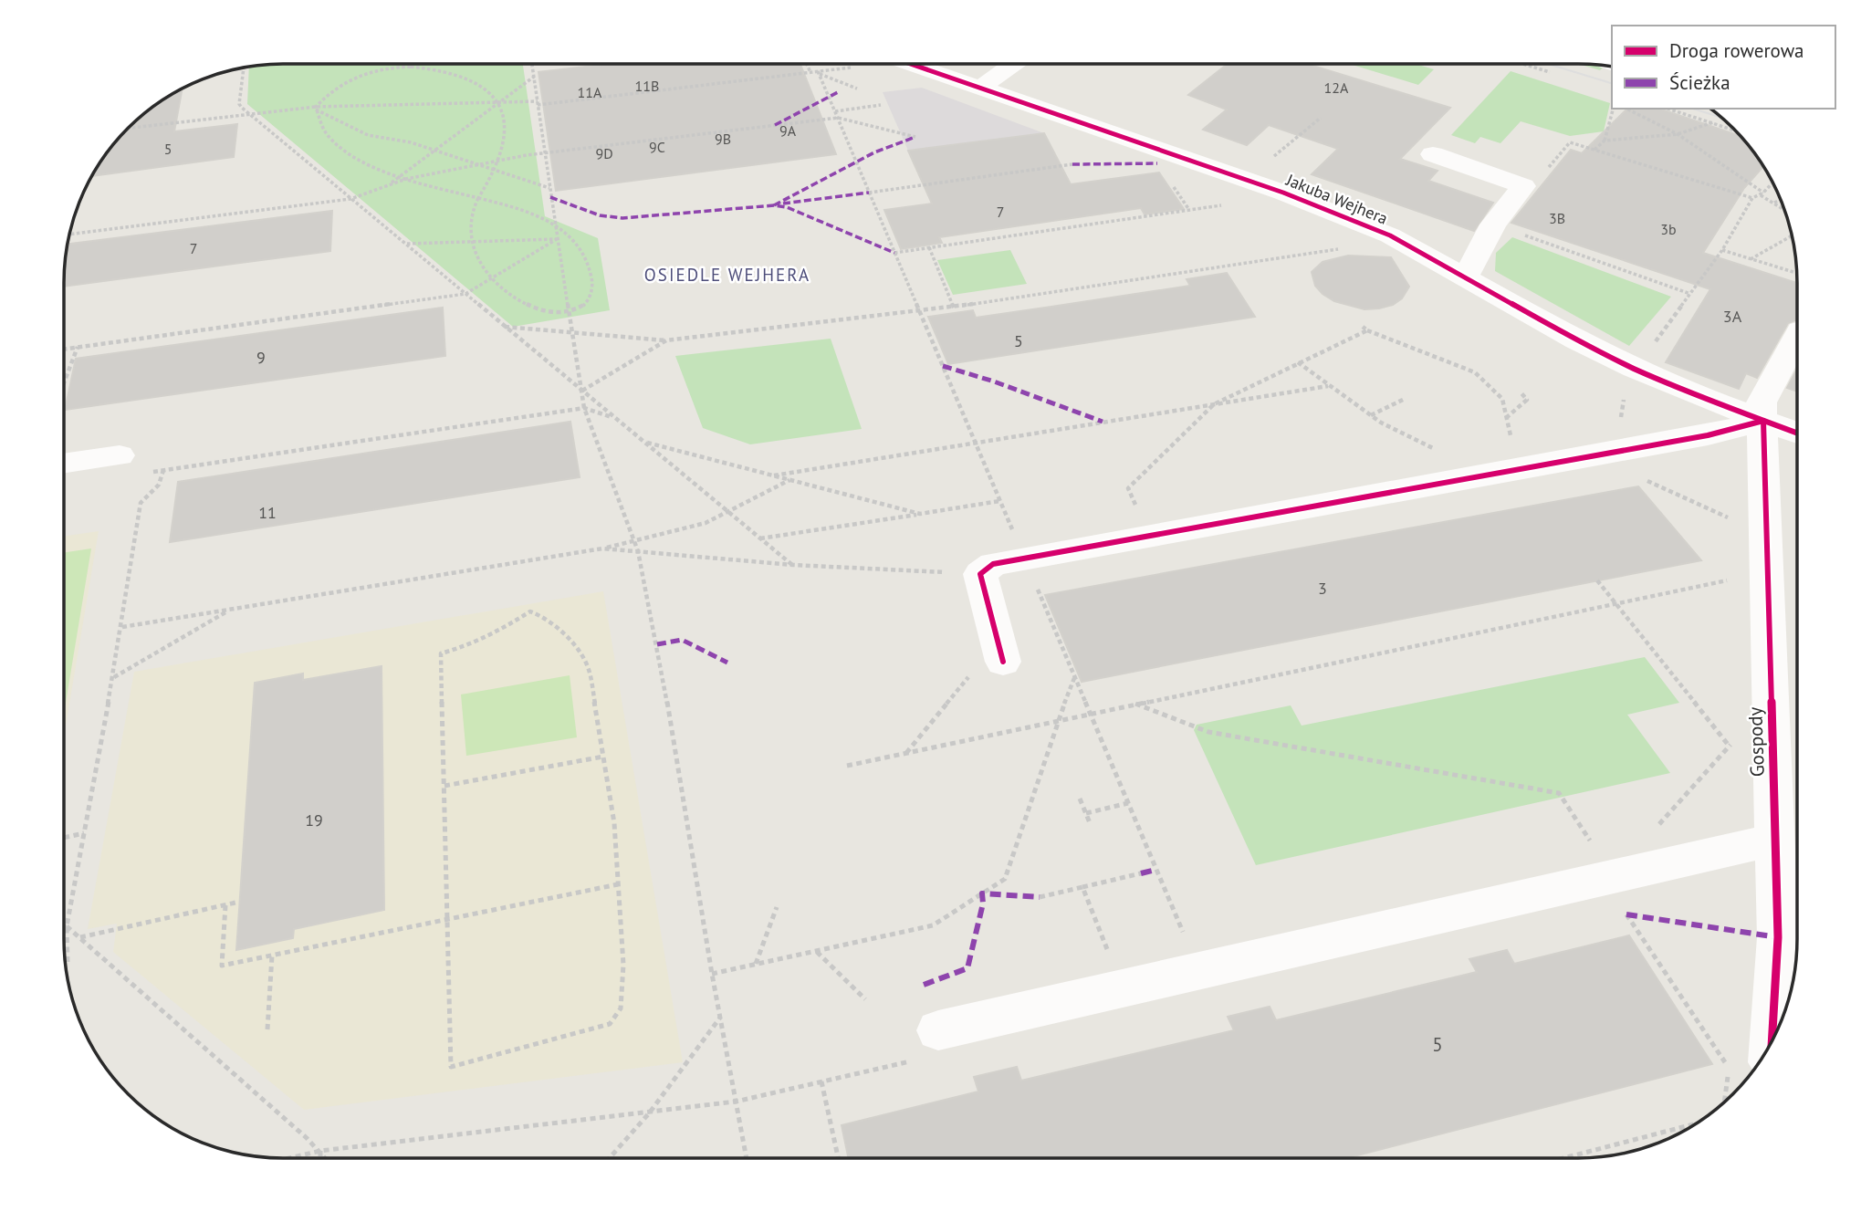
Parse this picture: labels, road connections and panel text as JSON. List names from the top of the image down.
{
  "streets": {
    "street": ["Jakuba Wejhera", "Gospody"]
  },
  "crossings": [
    ["Jakuba Wejhera", "Gospody"]
  ],
  "districts": ["OSIEDLE WEJHERA"],
  "house_numbers": [
    "11B",
    "12A",
    "11A",
    "9A",
    "9B",
    "9C",
    "5",
    "9D",
    "7",
    "3B",
    "3b",
    "7",
    "3A",
    "5",
    "9",
    "11",
    "3",
    "19",
    "5"
  ],
  "legend": ["Droga rowerowa", "Ścieżka"]
}
